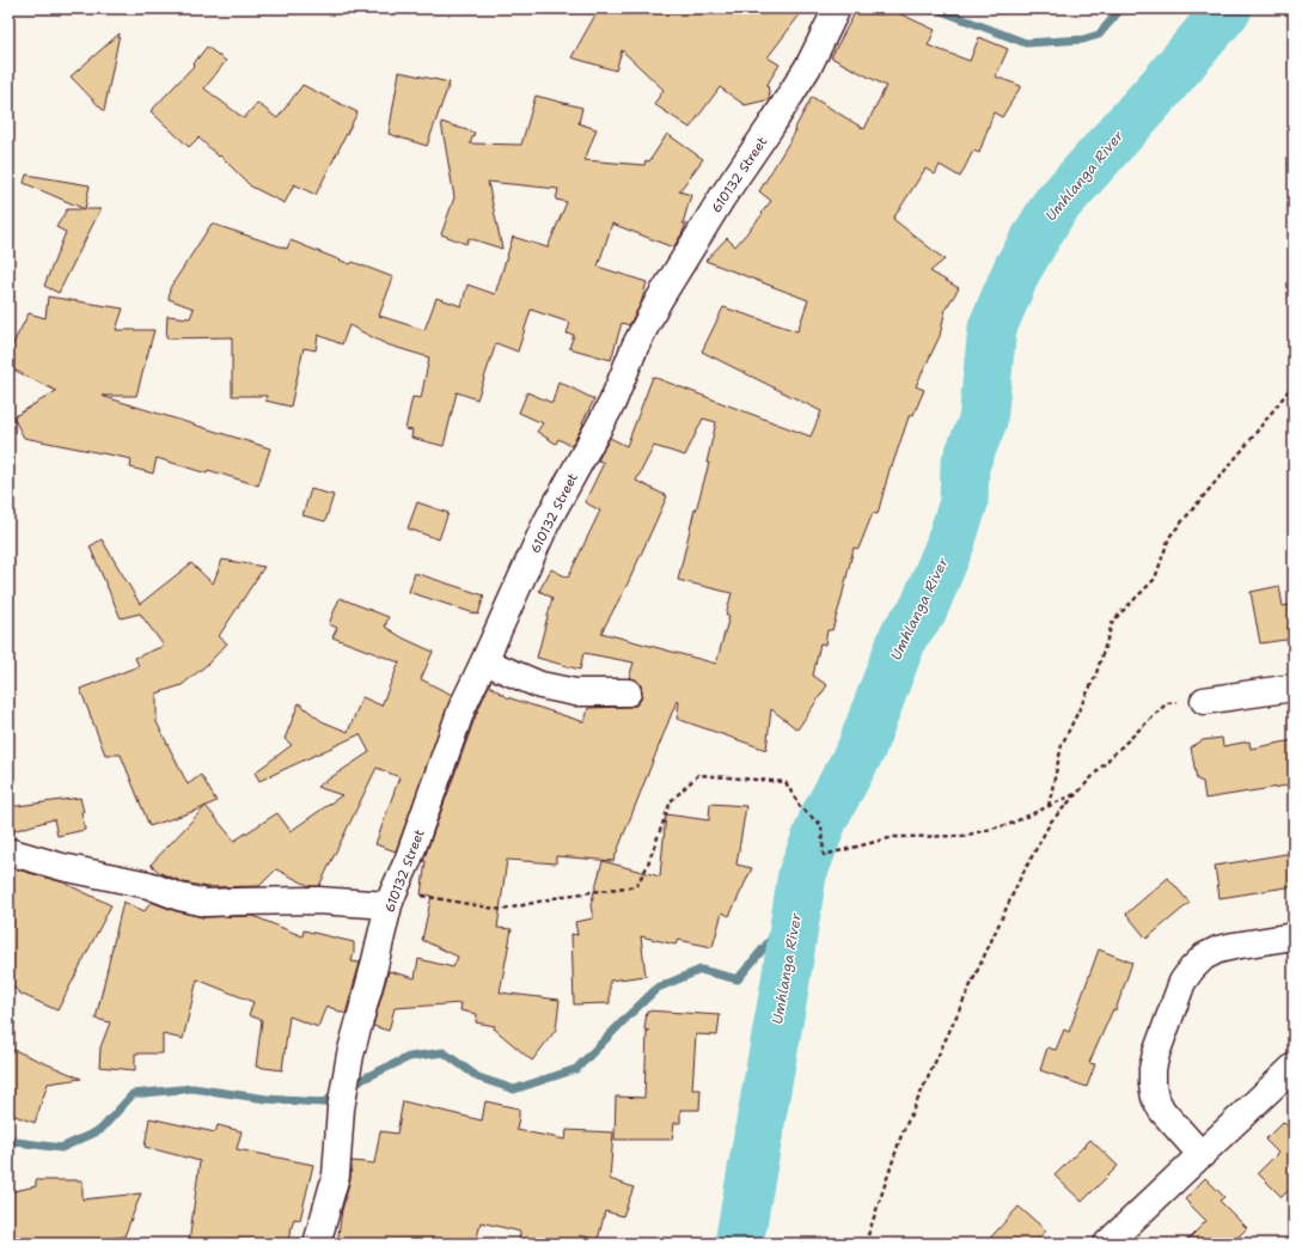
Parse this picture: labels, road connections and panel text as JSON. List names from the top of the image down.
{
  "streets": {
    "street": ["610132 Street"]
  },
  "water": ["Umhlanga River"]
}
